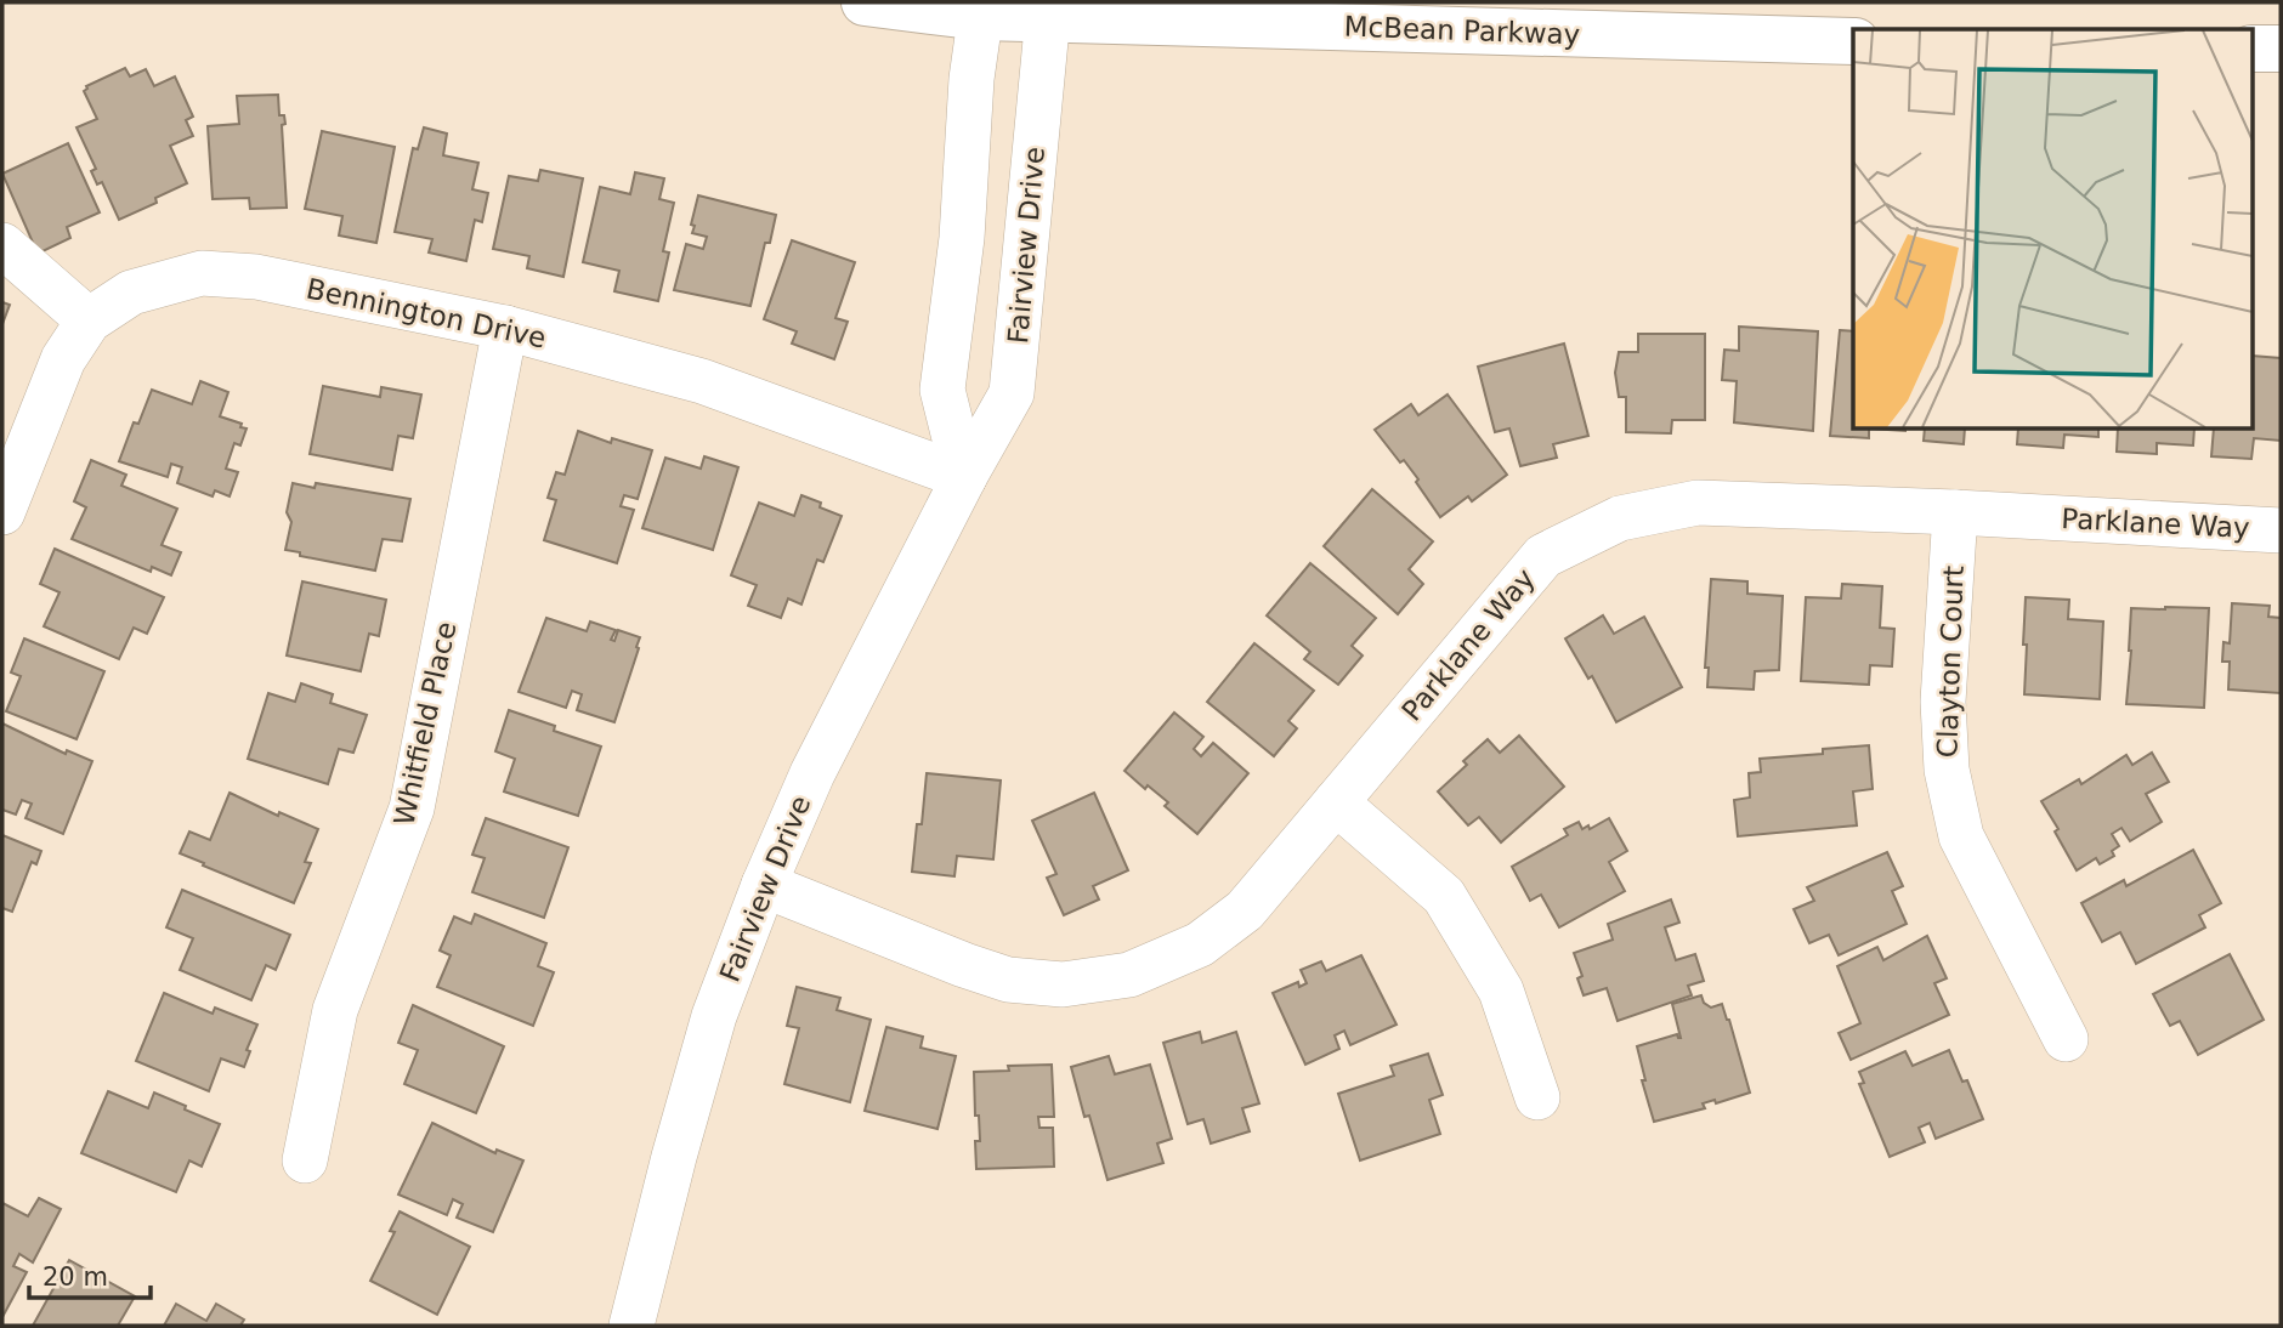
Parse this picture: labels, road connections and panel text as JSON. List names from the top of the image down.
{
  "streets": {
    "main road": ["McBean Parkway"],
    "street": [
      "Fairview Drive",
      "Bennington Drive",
      "Parklane Way",
      "Clayton Court",
      "Whitfield Place"
    ]
  },
  "crossings": [
    ["McBean Parkway", "Fairview Drive"],
    ["Fairview Drive", "Bennington Drive"],
    ["Fairview Drive", "Parklane Way"],
    ["Bennington Drive", "Whitfield Place"],
    ["Parklane Way", "Clayton Court"]
  ],
  "scale_bar": "20 m"
}
